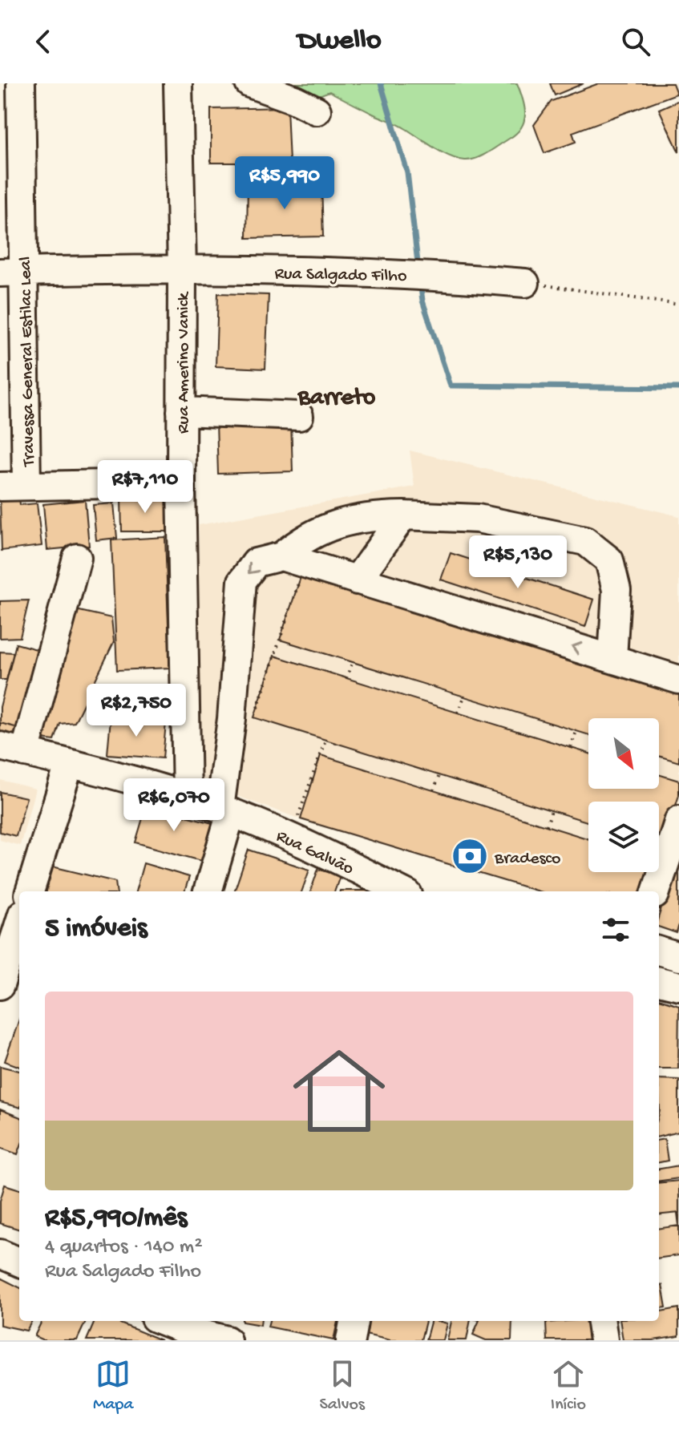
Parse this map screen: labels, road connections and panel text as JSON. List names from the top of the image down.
{
  "streets": {
    "street": [
      "Rua Salgado Filho",
      "Travessa General Estilac Leal",
      "Rua Amerino Vanick",
      "Rua Galvão"
    ]
  },
  "crossings": [
    ["Rua Salgado Filho", "Travessa General Estilac Leal"],
    ["Rua Salgado Filho", "Rua Amerino Vanick"],
    ["Rua Amerino Vanick", "Rua Galvão"]
  ],
  "districts": ["Barreto"],
  "places": {
    "bank": ["Bradesco"]
  },
  "north": "bottom right",
  "page": {
    "header": "Dwello",
    "price": [
      "R$5,990",
      "R$7,110",
      "R$5,130",
      "R$2,750",
      "R$6,070"
    ],
    "heading": "5 imóveis",
    "list": [
      {
        "name": "R$5,990/mês",
        "note": "4 quartos · 140 m² · Rua Salgado Filho"
      }
    ],
    "tabs": ["Mapa", "Salvos", "Início"]
  }
}
